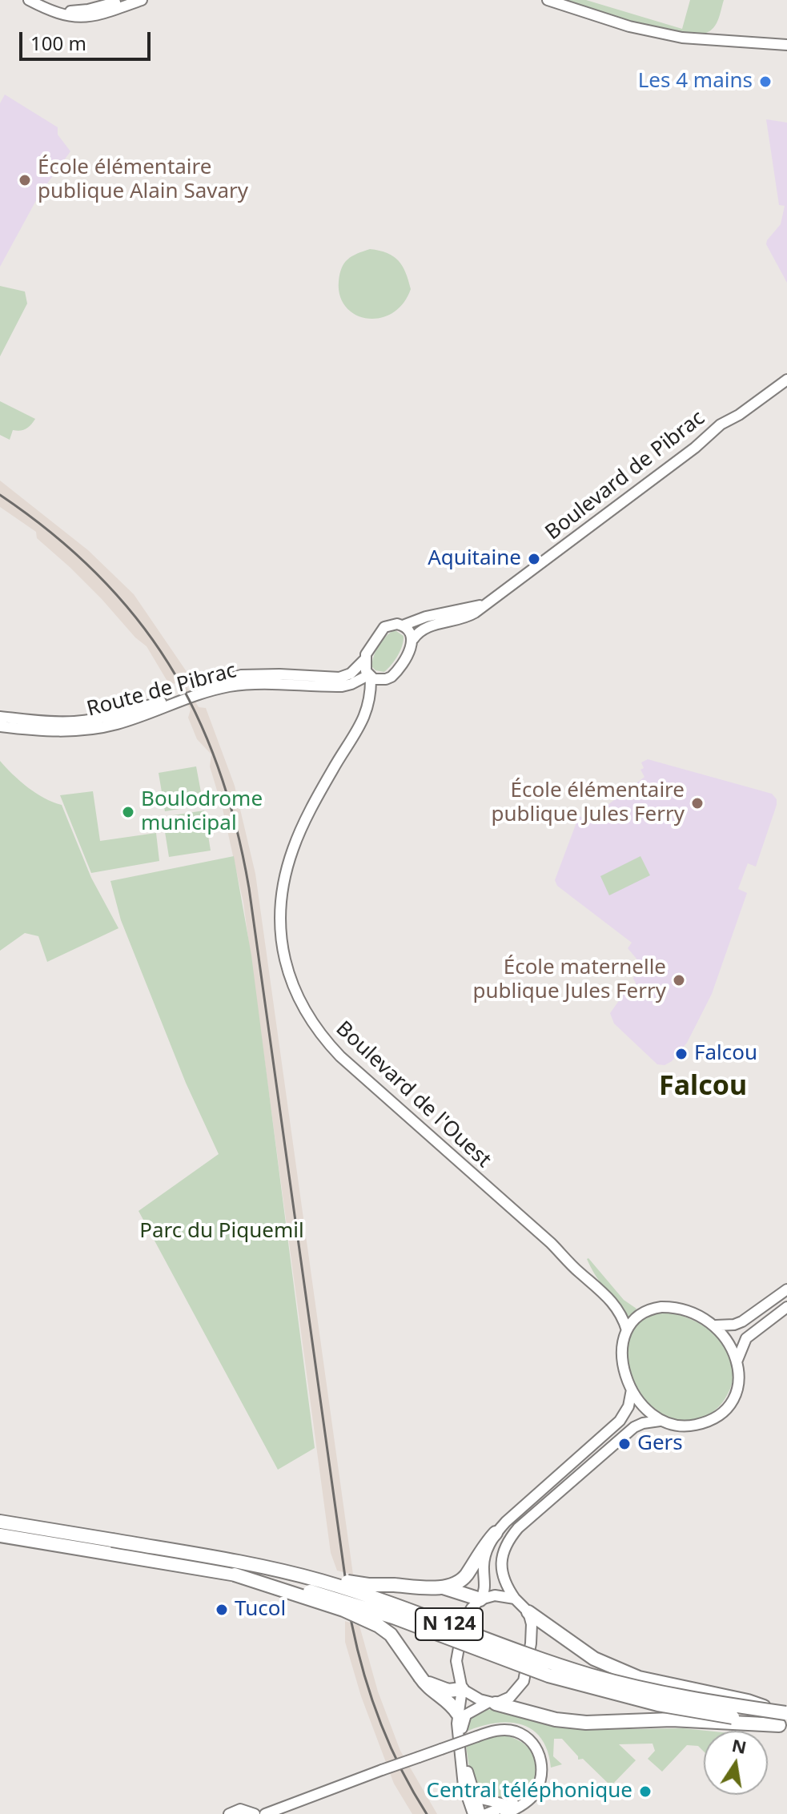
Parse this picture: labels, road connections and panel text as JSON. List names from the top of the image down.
{
  "streets": {
    "highway": ["N 124"],
    "street": ["Boulevard de Pibrac", "Route de Pibrac", "Boulevard de l'Ouest"]
  },
  "crossings": [
    ["Boulevard de Pibrac", "Route de Pibrac"],
    ["Boulevard de Pibrac", "Boulevard de l'Ouest"],
    ["Route de Pibrac", "Boulevard de l'Ouest"]
  ],
  "districts": ["Falcou"],
  "parks": ["Parc du Piquemil"],
  "places": [
    "Les 4 mains",
    "École élémentaire publique Alain Savary",
    "Aquitaine",
    "École élémentaire publique Jules Ferry",
    "Boulodrome municipal",
    "École maternelle publique Jules Ferry",
    "Falcou",
    "Gers",
    "Tucol",
    "Central téléphonique"
  ],
  "scale_bar": "100 m",
  "north": "top"
}
